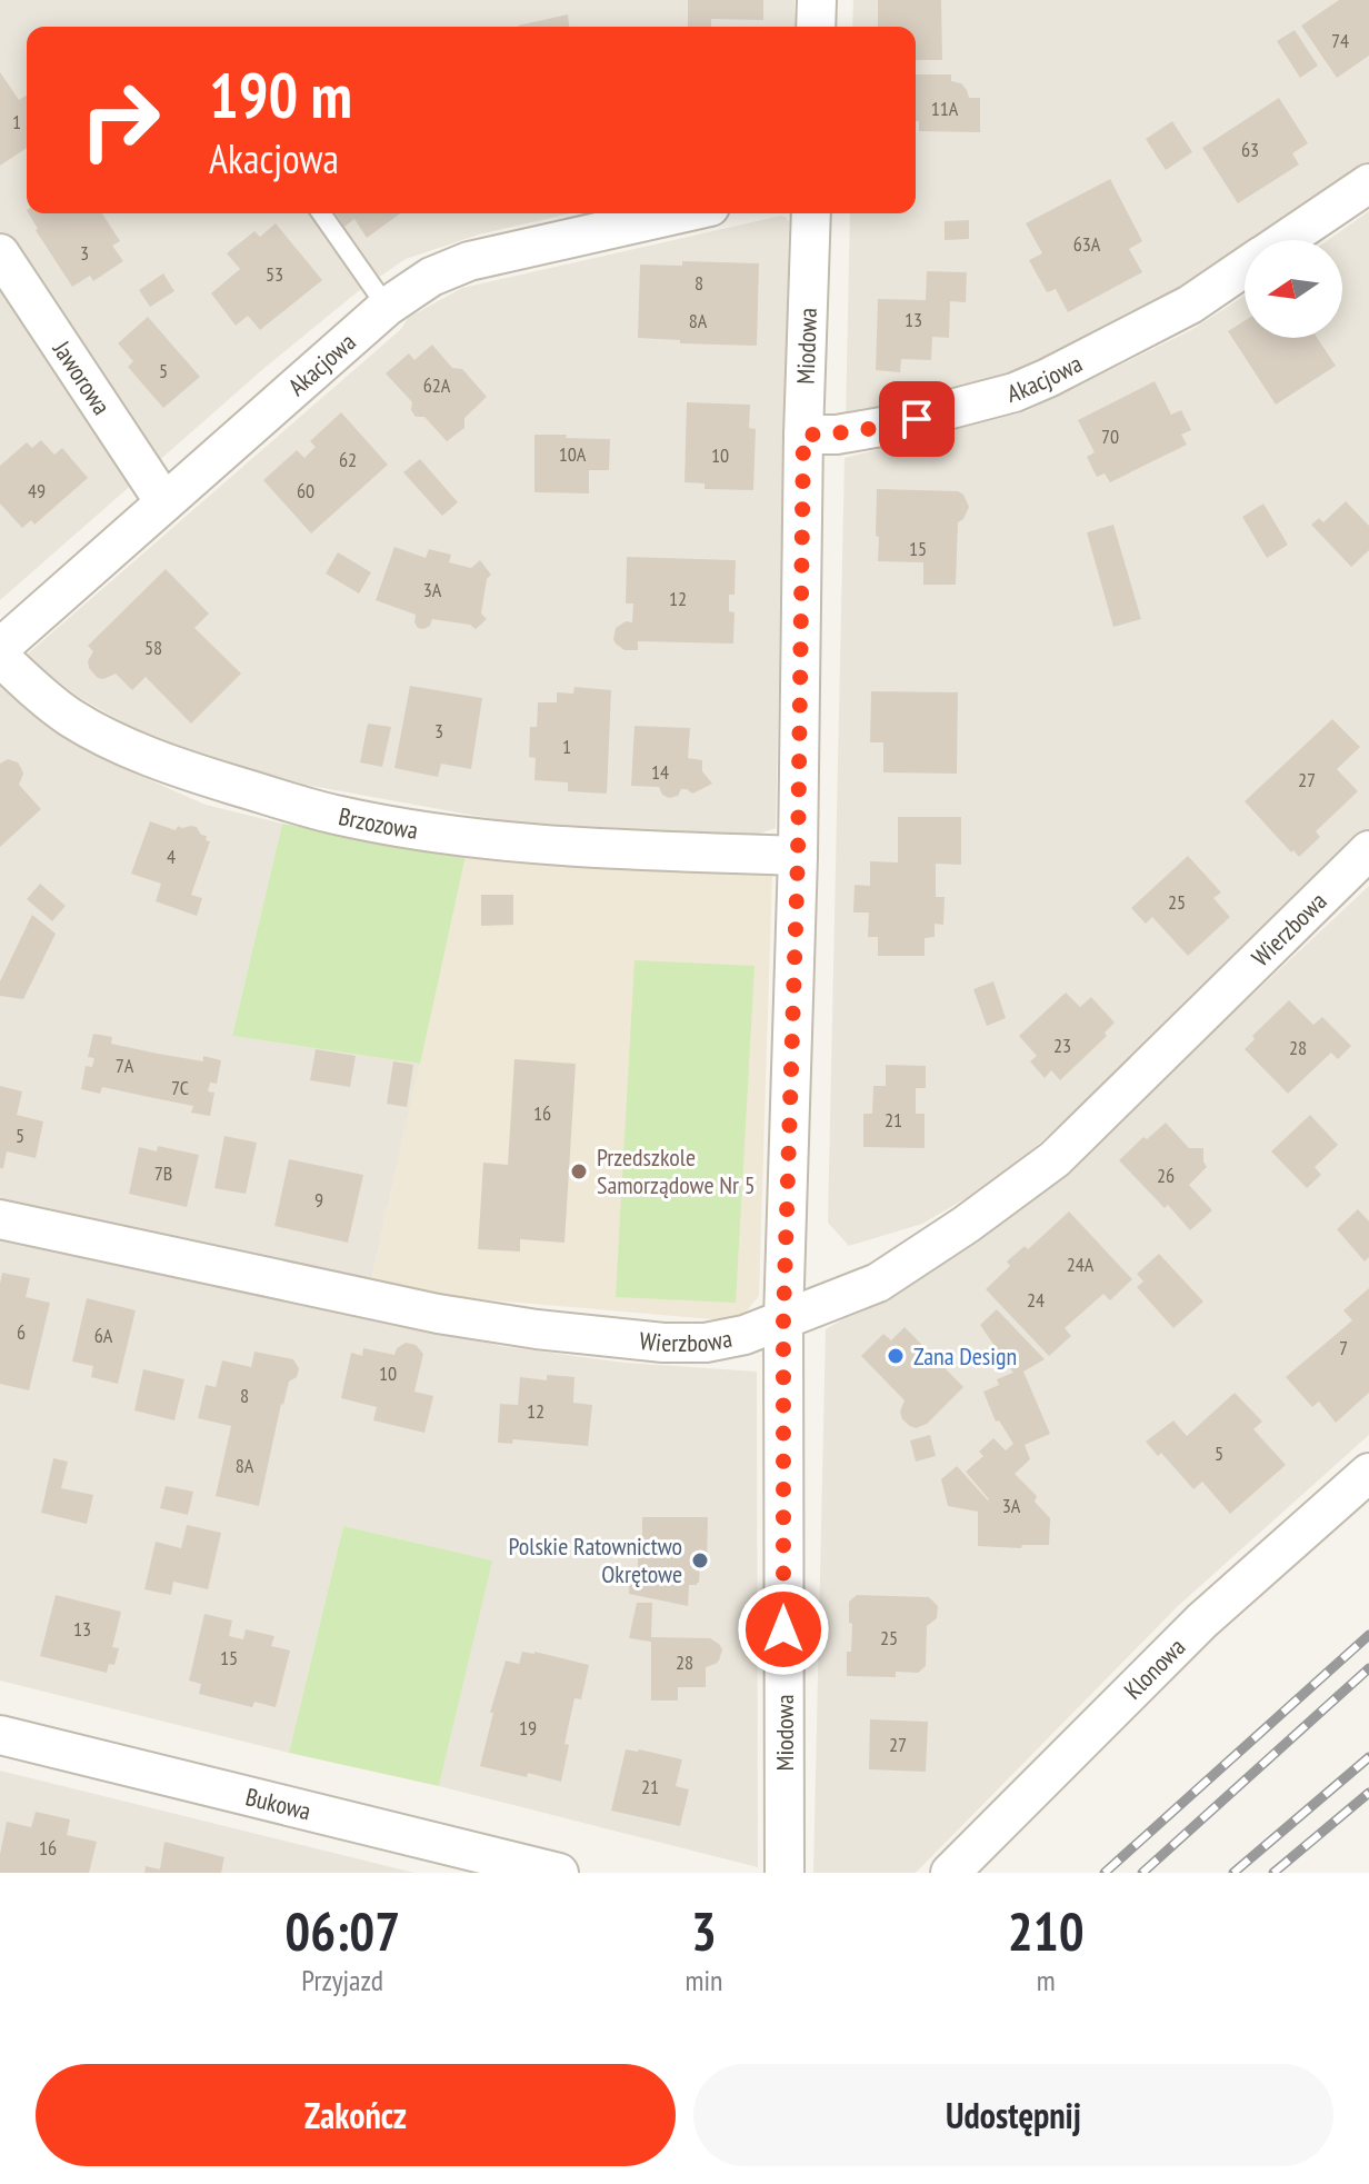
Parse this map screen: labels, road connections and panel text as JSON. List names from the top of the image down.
{
  "streets": {
    "street": [
      "Miodowa",
      "Akacjowa",
      "Jaworowa",
      "Brzozowa",
      "Wierzbowa",
      "Klonowa",
      "Bukowa"
    ]
  },
  "crossings": [
    ["Miodowa", "Akacjowa"],
    ["Miodowa", "Brzozowa"],
    ["Miodowa", "Wierzbowa"],
    ["Akacjowa", "Jaworowa"]
  ],
  "places": ["Przedszkole Samorządowe Nr 5", "Zana Design", "Polskie Ratownictwo Okrętowe"],
  "house_numbers": [
    "74",
    "11A",
    "1",
    "63",
    "63A",
    "3",
    "53",
    "8",
    "13",
    "8A",
    "5",
    "62A",
    "70",
    "10A",
    "10",
    "62",
    "49",
    "60",
    "15",
    "3A",
    "12",
    "58",
    "3",
    "1",
    "14",
    "27",
    "4",
    "25",
    "23",
    "28",
    "7A",
    "7C",
    "16",
    "21",
    "5",
    "7B",
    "26",
    "9",
    "24A",
    "24",
    "6",
    "6A",
    "7",
    "10",
    "8",
    "12",
    "5",
    "8A",
    "3A",
    "13",
    "25",
    "15",
    "28",
    "19",
    "27",
    "21",
    "16"
  ],
  "north": "left",
  "page": {
    "turn": ["190 m", "Akacjowa"],
    "eta": [
      "06:07",
      "Przyjazd",
      "3",
      "min",
      "210",
      "m"
    ],
    "buttons": ["Zakończ", "Udostępnij"]
  }
}
